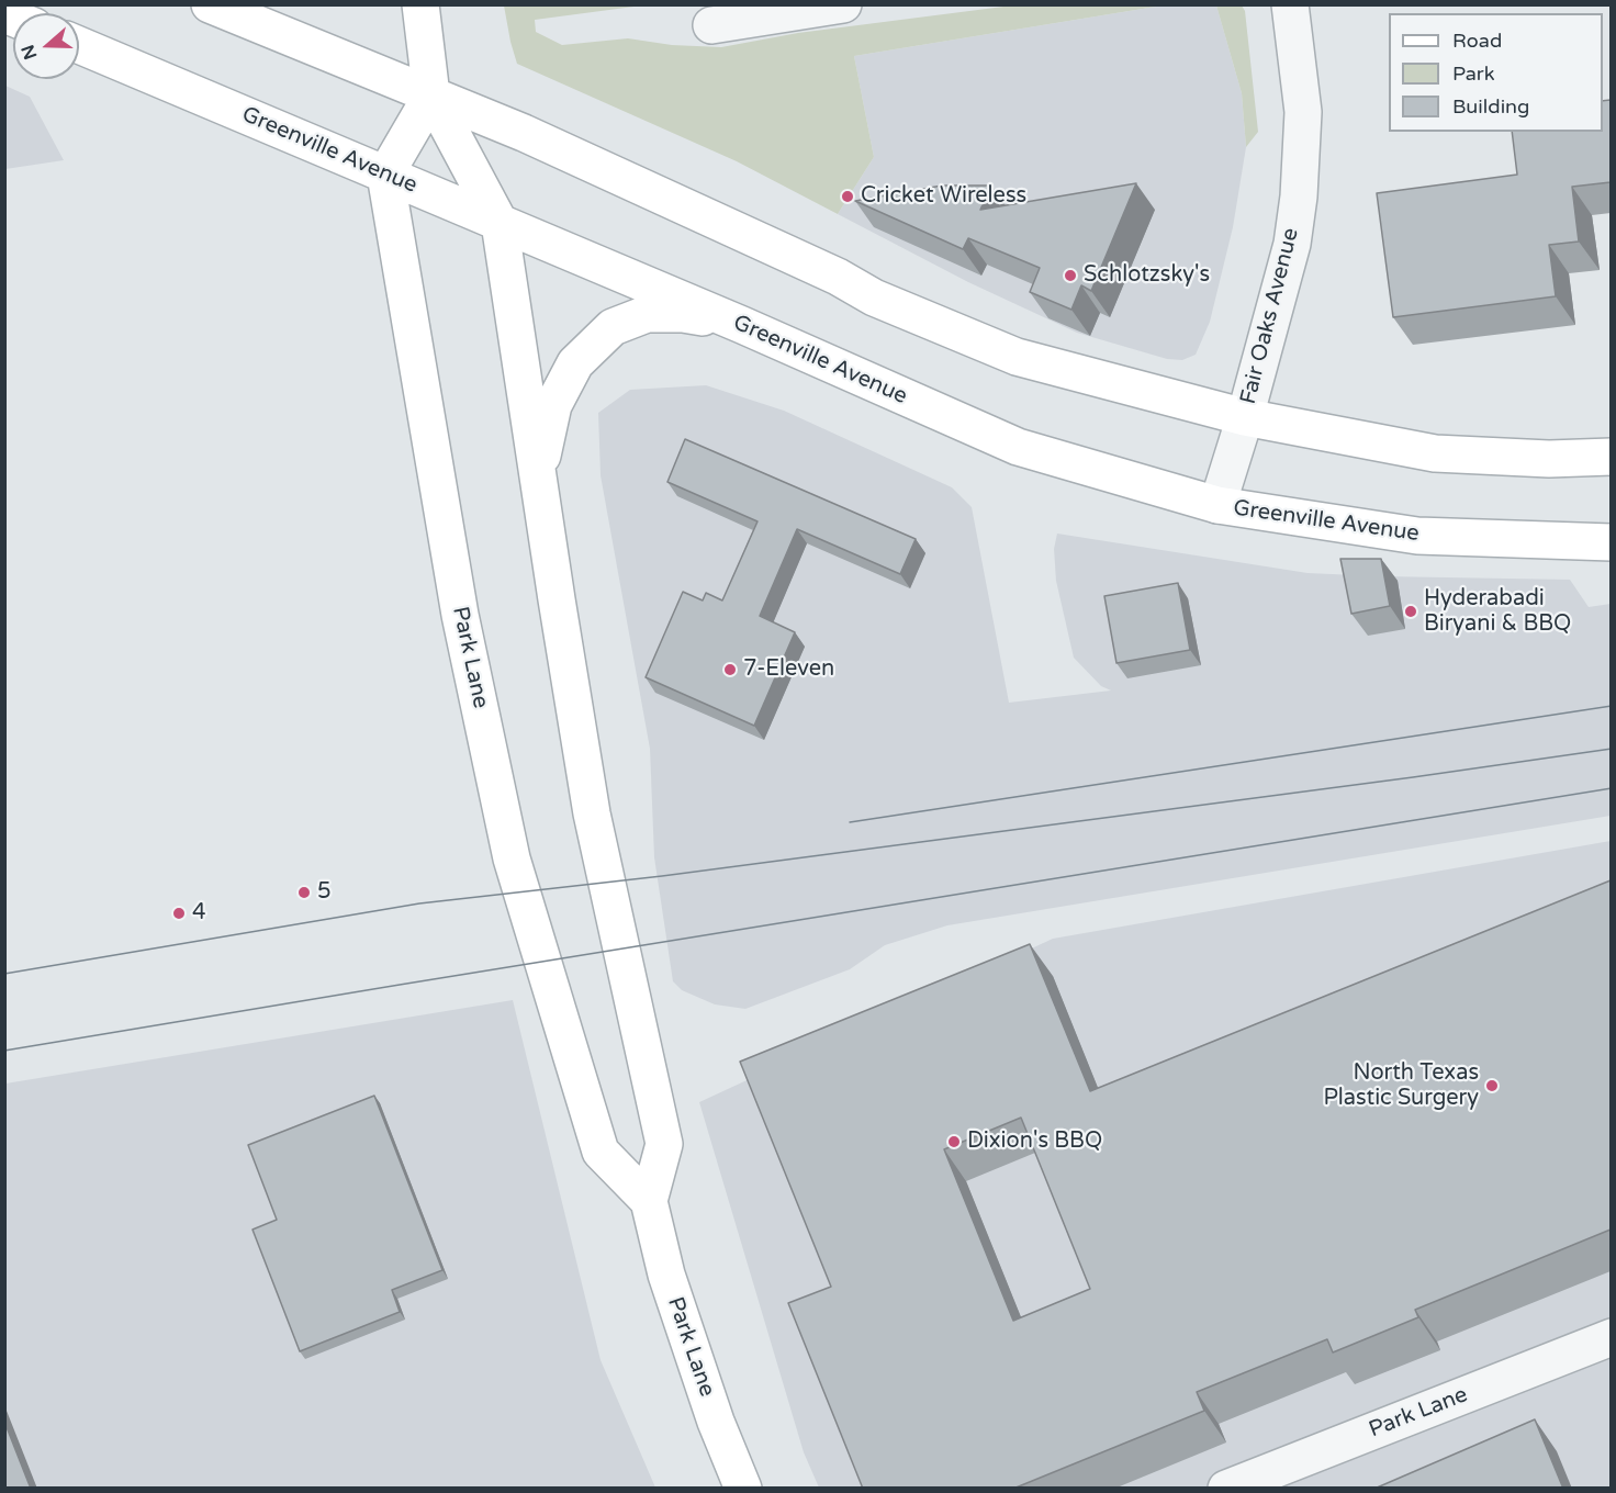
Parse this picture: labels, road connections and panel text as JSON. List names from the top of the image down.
{
  "streets": {
    "main road": ["Greenville Avenue", "Park Lane"],
    "street": ["Fair Oaks Avenue"]
  },
  "crossings": [
    ["Greenville Avenue", "Fair Oaks Avenue"],
    ["Greenville Avenue", "Park Lane"]
  ],
  "places": [
    "Cricket Wireless",
    "Schlotzsky's",
    "Hyderabadi Biryani & BBQ",
    "7-Eleven",
    "5",
    "4",
    "North Texas Plastic Surgery",
    "Dixion's BBQ"
  ],
  "legend": ["Road", "Park", "Building"],
  "north": "left"
}
